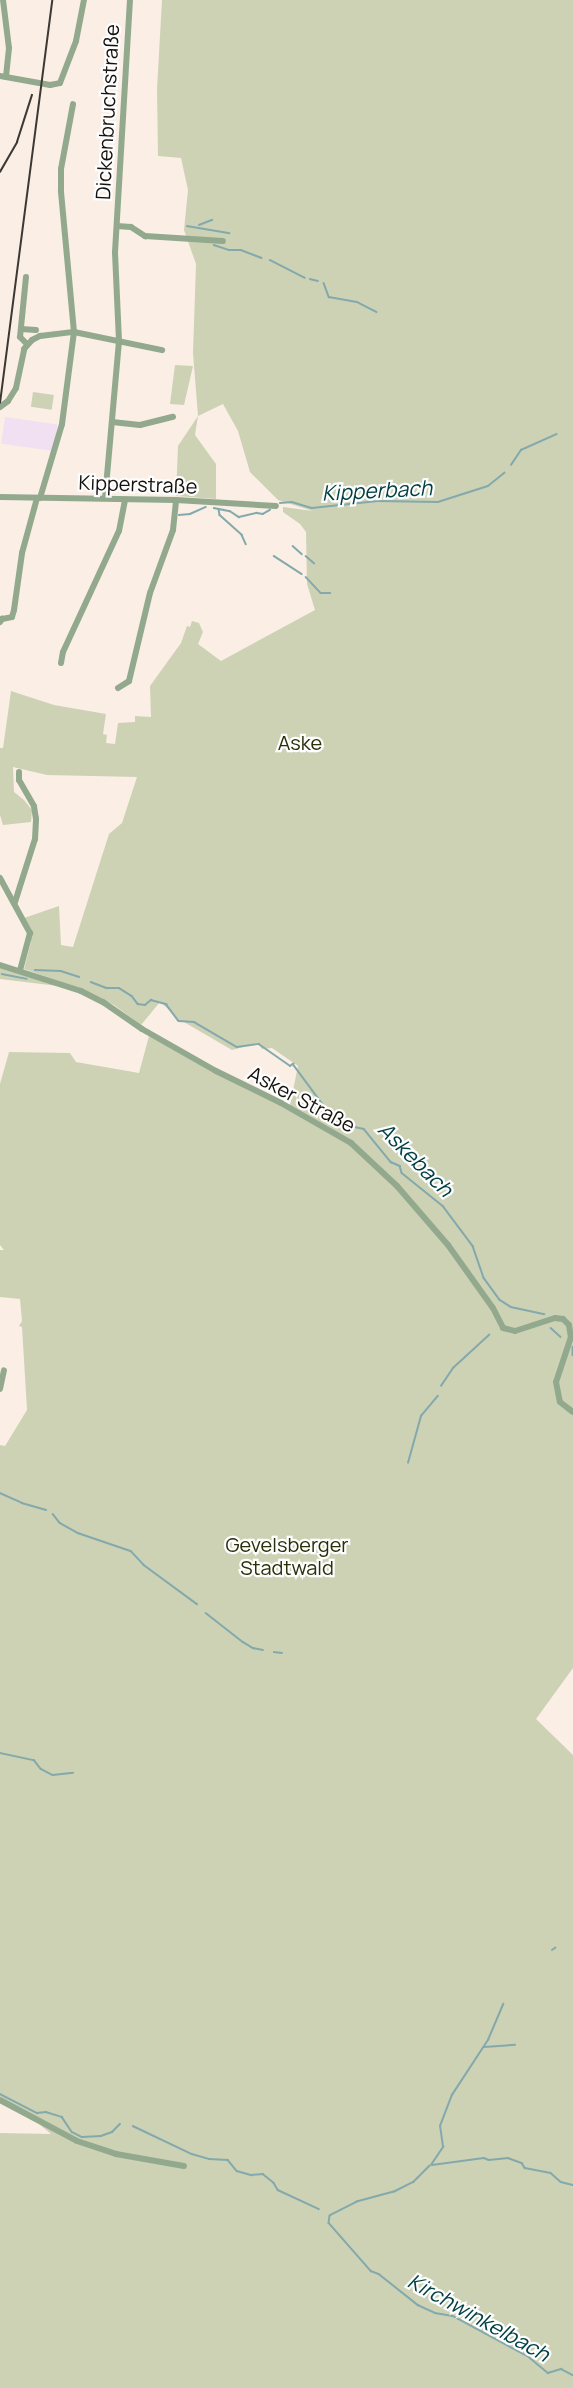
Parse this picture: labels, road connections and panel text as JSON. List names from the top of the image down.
{
  "streets": {
    "street": ["Dickenbruchstraße", "Kipperstraße", "Asker Straße"]
  },
  "crossings": [
    ["Dickenbruchstraße", "Kipperstraße"]
  ],
  "water": ["Kipperbach", "Askebach", "Kirchwinkelbach"],
  "parks": ["Aske", "Gevelsberger Stadtwald"]
}
